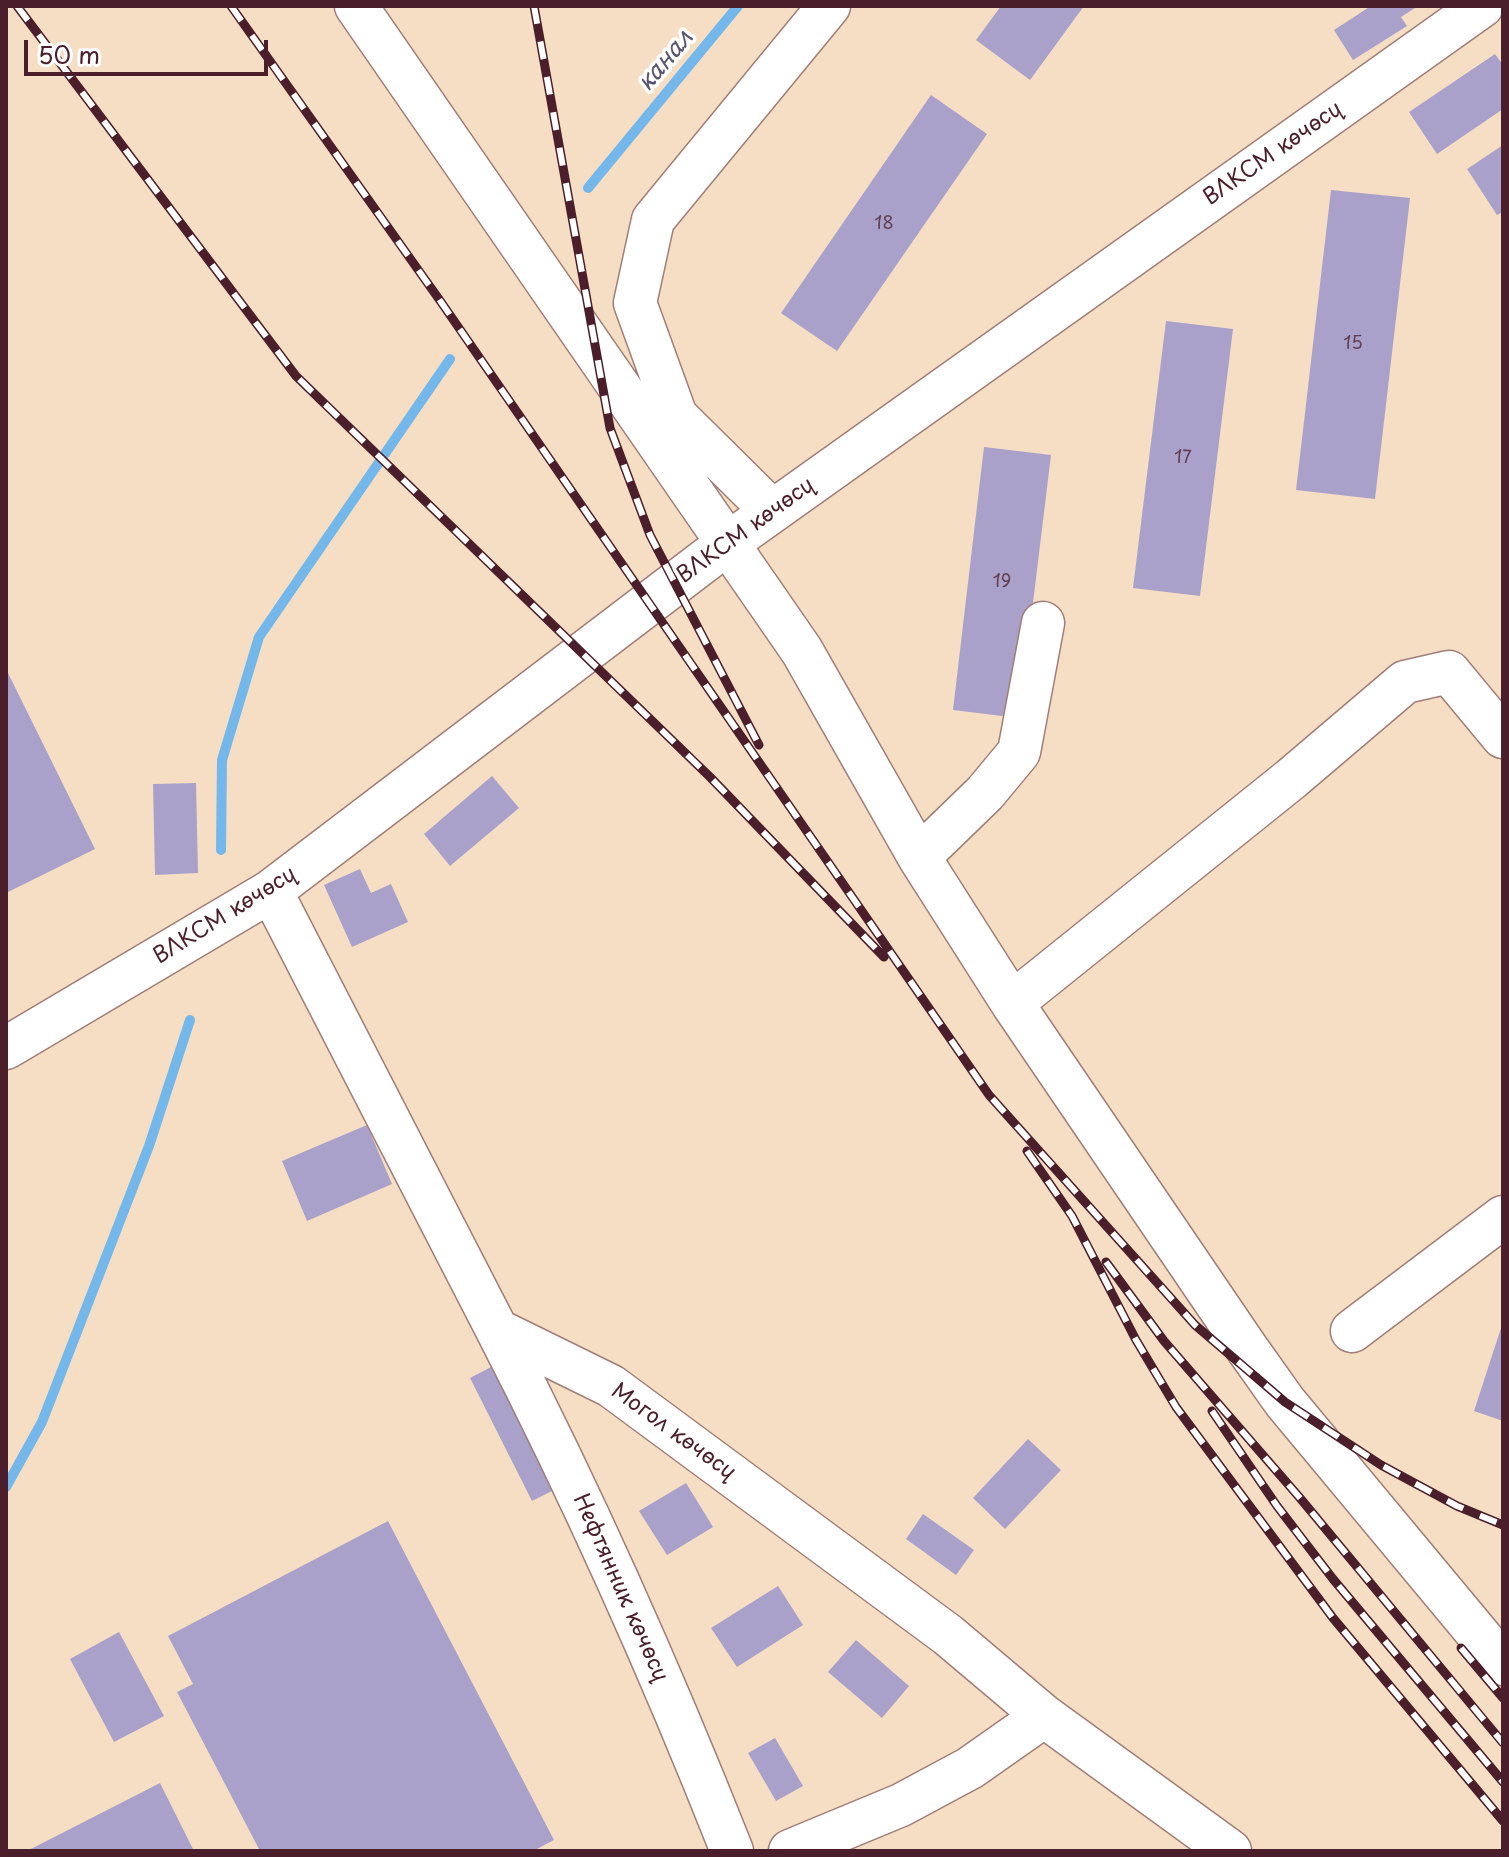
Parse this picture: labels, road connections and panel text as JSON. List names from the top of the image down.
{
  "streets": {
    "street": ["ВЛКСМ көчөсү", "Могол көчөсү", "Нефтянник көчөсү"]
  },
  "crossings": [
    ["Могол көчөсү", "Нефтянник көчөсү"]
  ],
  "water": ["канал"],
  "house_numbers": [
    "18",
    "15",
    "17",
    "19"
  ],
  "scale_bar": "50 m"
}
